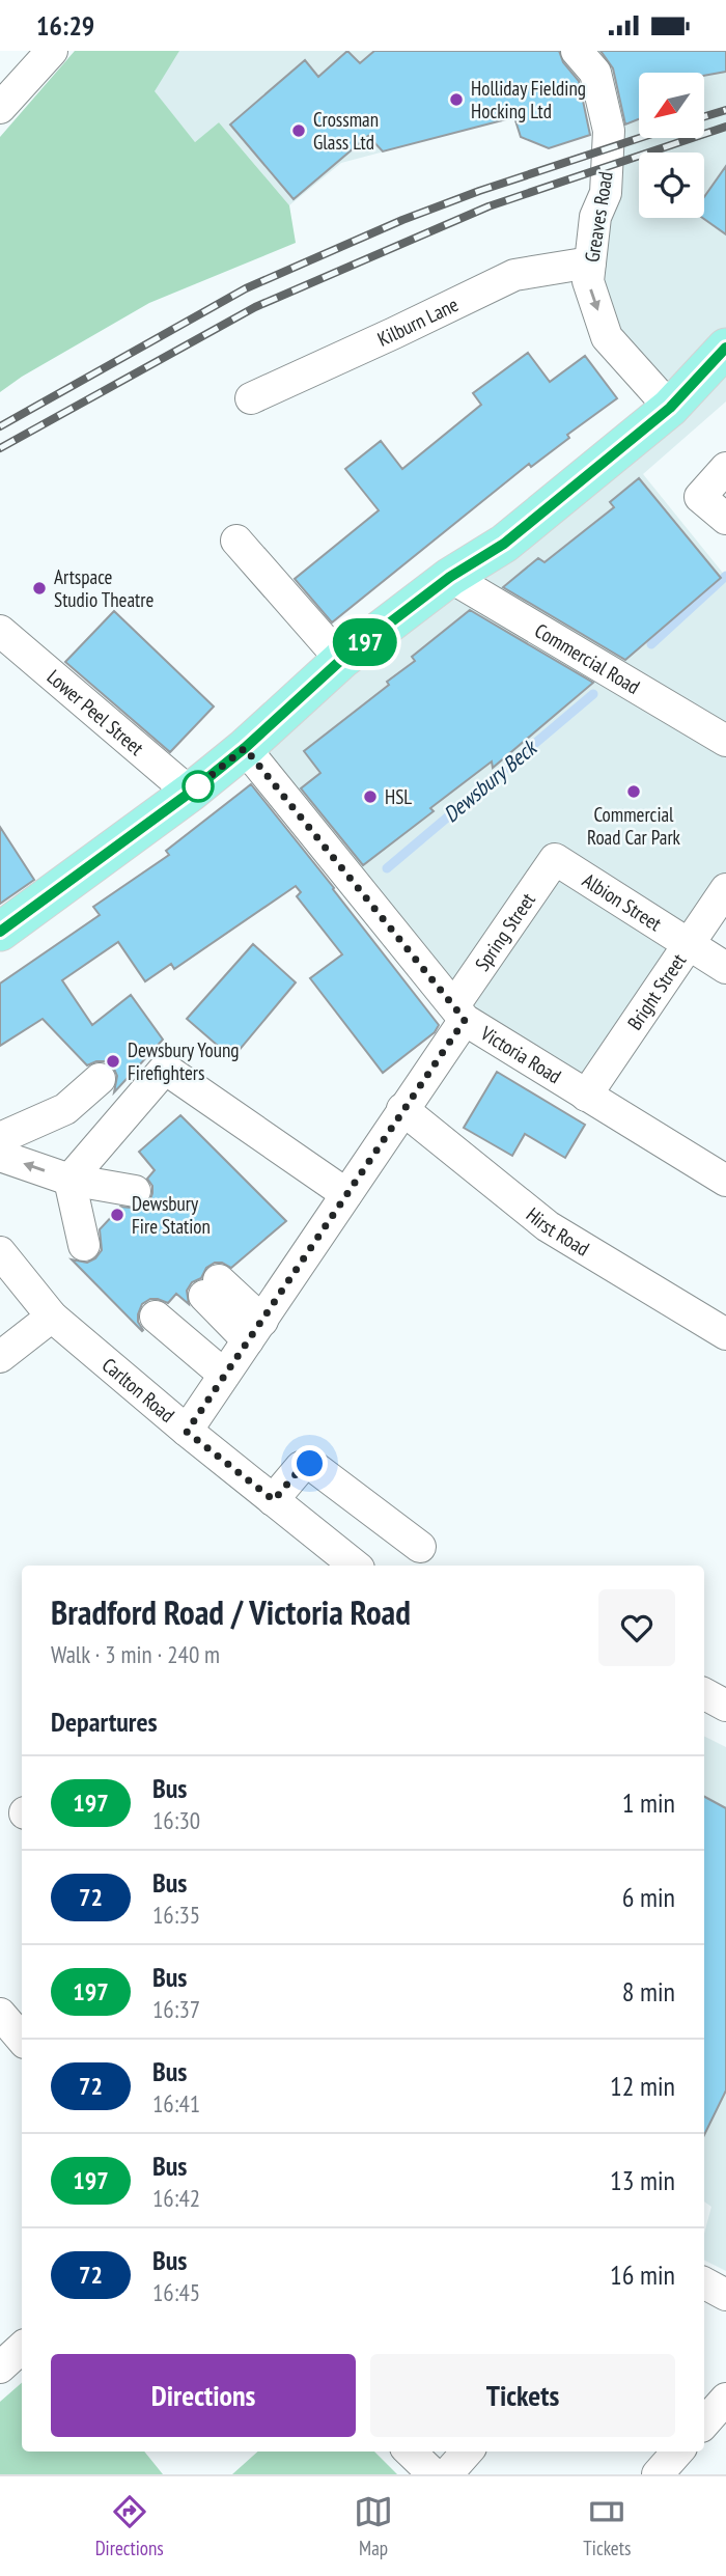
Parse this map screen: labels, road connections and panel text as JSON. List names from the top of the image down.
{
  "streets": {
    "street": [
      "Greaves Road",
      "Kilburn Lane",
      "Commercial Road",
      "Lower Peel Street",
      "Albion Street",
      "Spring Street",
      "Bright Street",
      "Victoria Road",
      "Hirst Road",
      "Carlton Road"
    ]
  },
  "crossings": [
    ["Greaves Road", "Kilburn Lane"],
    ["Albion Street", "Spring Street"],
    ["Albion Street", "Bright Street"],
    ["Spring Street", "Victoria Road"],
    ["Spring Street", "Hirst Road"],
    ["Spring Street", "Carlton Road"],
    ["Bright Street", "Victoria Road"]
  ],
  "one_way": ["Greaves Road"],
  "water": ["Dewsbury Beck"],
  "places": [
    "Holliday Fielding Hocking Ltd",
    "Crossman Glass Ltd",
    "Artspace Studio Theatre",
    "Commercial Road Car Park",
    "HSL",
    "Dewsbury Young Firefighters",
    "Dewsbury Fire Station"
  ],
  "lines": ["bus line 197"],
  "north": "bottom left",
  "page": {
    "status": "16:29",
    "on_map": "197",
    "heading": [
      ["Bradford Road / Victoria Road", "Walk · 3 min · 240 m"],
      "Departures"
    ],
    "list": [
      {
        "mark": "197",
        "name": "Bus",
        "note": "16:30",
        "value": "1 min"
      },
      {
        "mark": "72",
        "name": "Bus",
        "note": "16:35",
        "value": "6 min"
      },
      {
        "mark": "197",
        "name": "Bus",
        "note": "16:37",
        "value": "8 min"
      },
      {
        "mark": "72",
        "name": "Bus",
        "note": "16:41",
        "value": "12 min"
      },
      {
        "mark": "197",
        "name": "Bus",
        "note": "16:42",
        "value": "13 min"
      },
      {
        "mark": "72",
        "name": "Bus",
        "note": "16:45",
        "value": "16 min"
      }
    ],
    "buttons": ["Directions", "Tickets"],
    "tabs": ["Directions", "Map", "Tickets"]
  }
}
